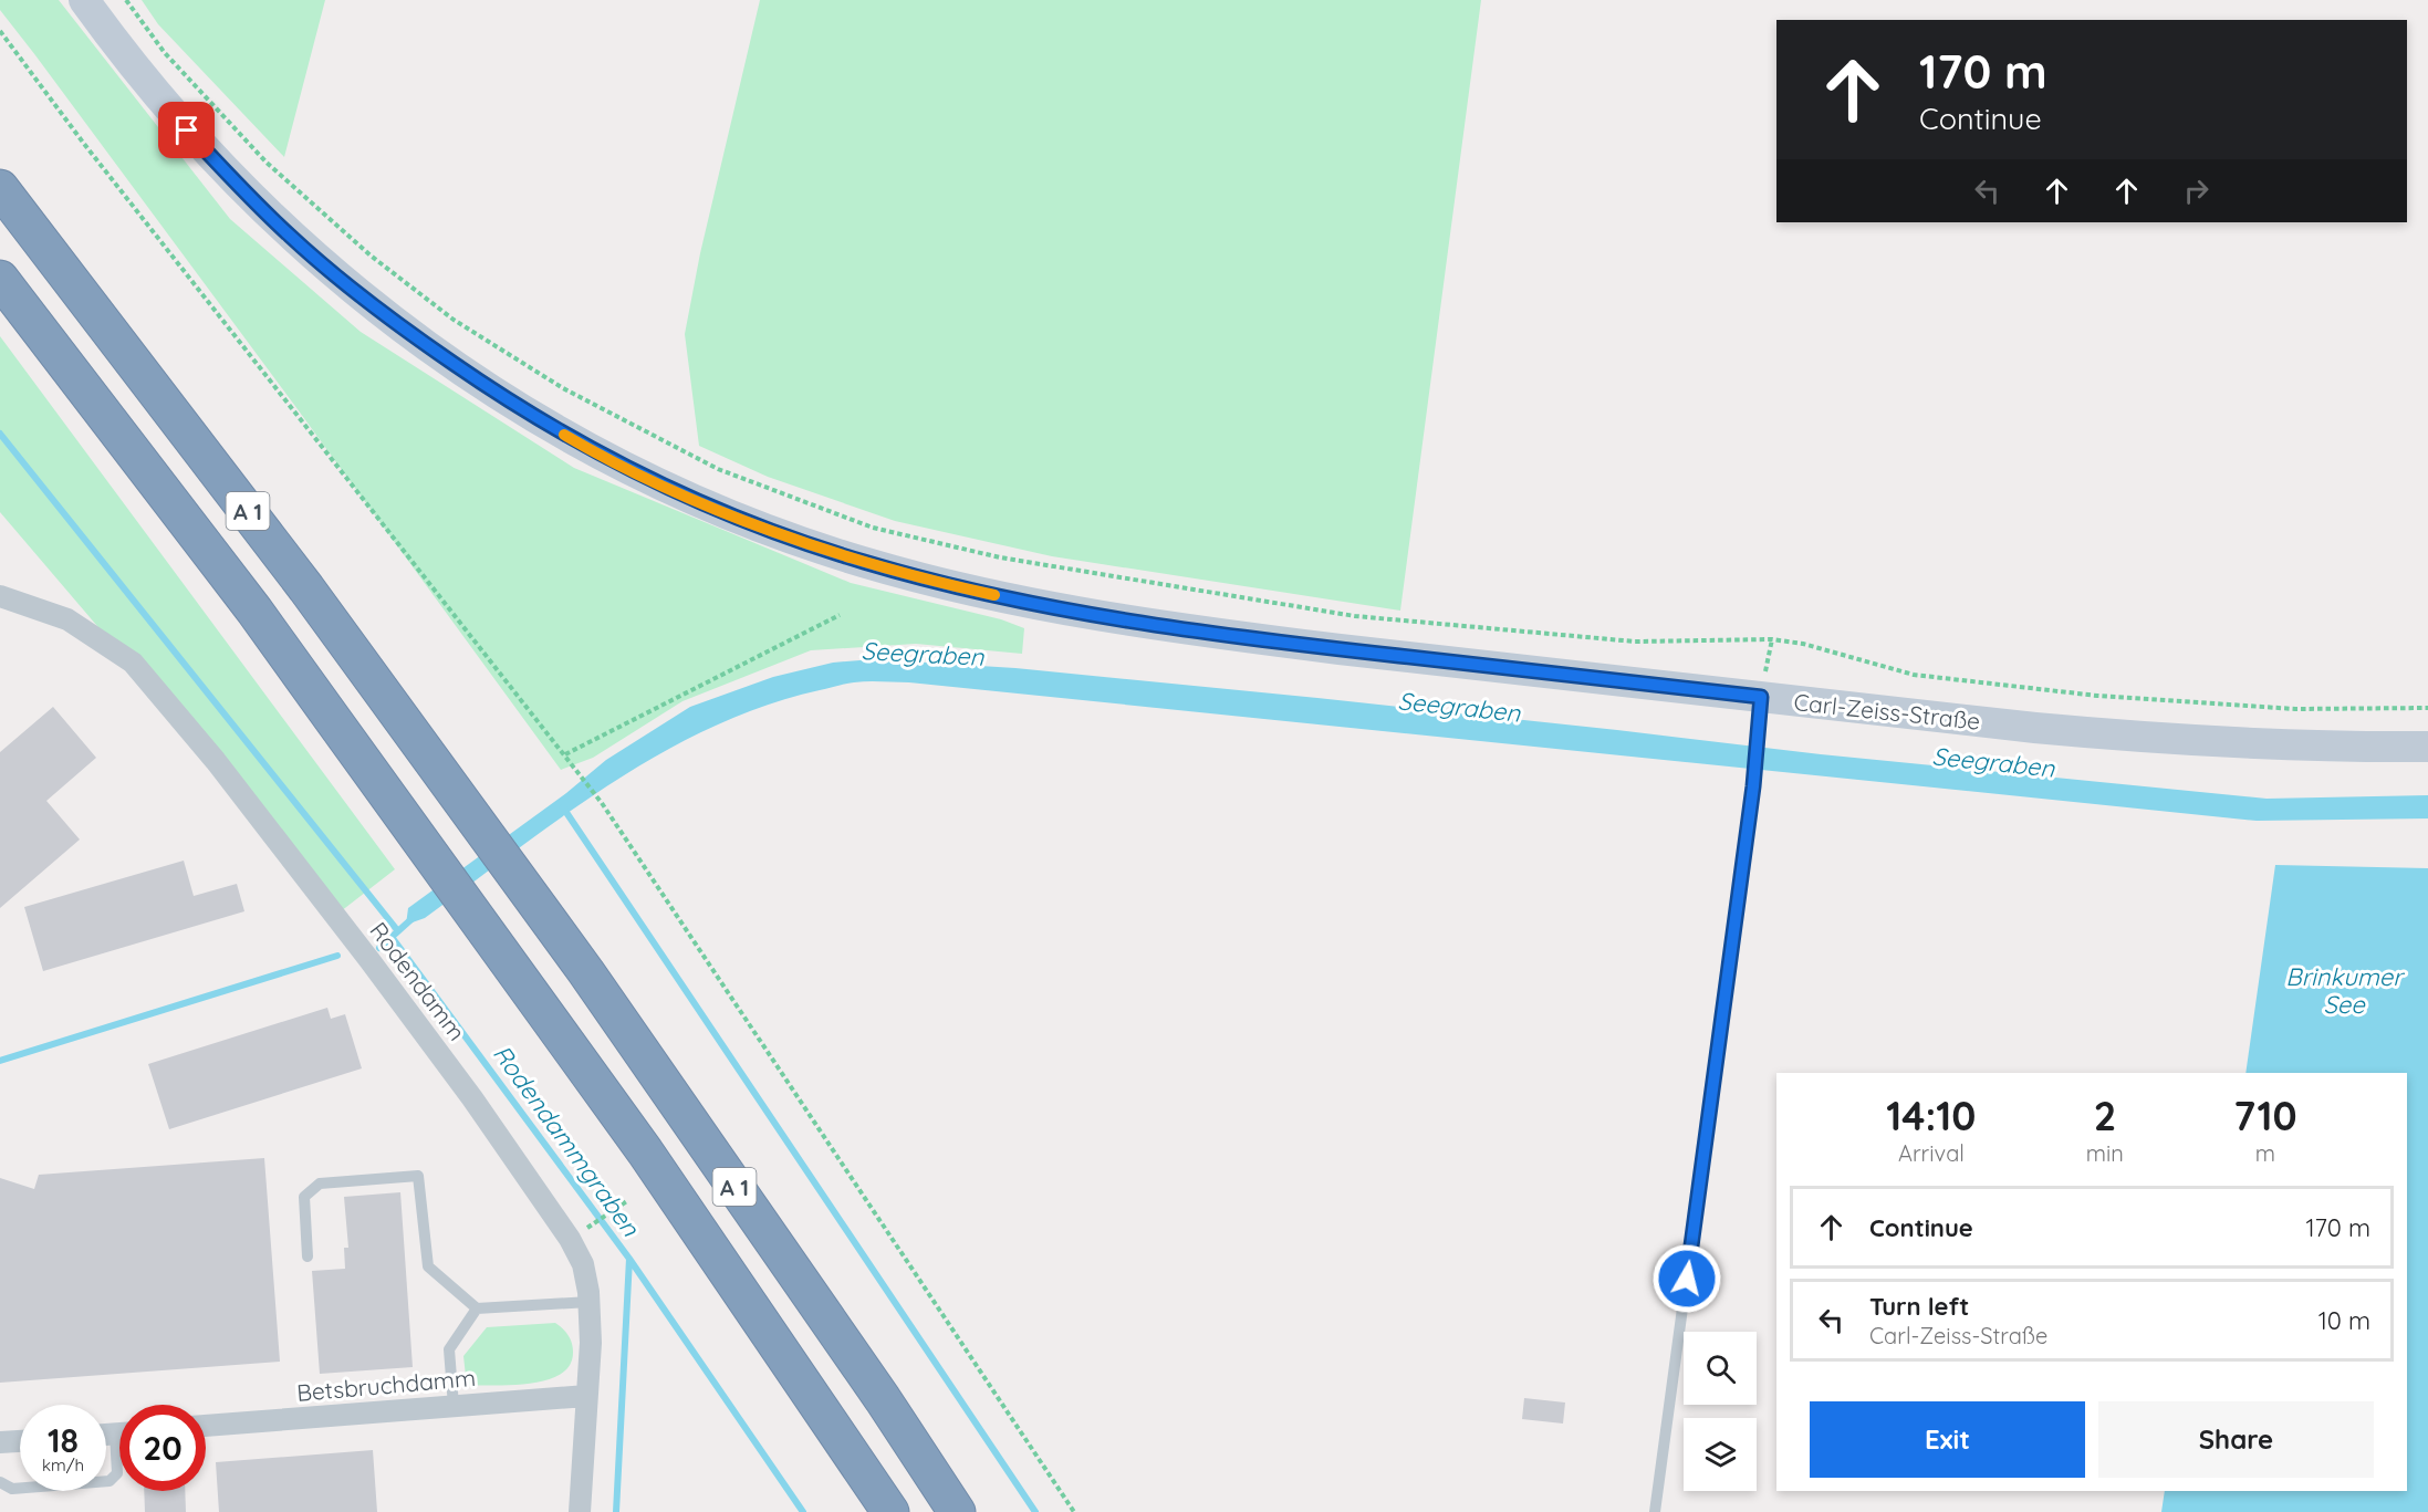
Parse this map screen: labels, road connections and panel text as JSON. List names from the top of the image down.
{
  "streets": {
    "highway": ["A 1"],
    "main road": ["Carl-Zeiss-Straße"],
    "street": ["Rodendamm", "Betsbruchdamm"]
  },
  "crossings": [
    ["Rodendamm", "Betsbruchdamm"]
  ],
  "water": ["Seegraben", "Brinkumer See", "Rodendammgraben"],
  "page": {
    "turn": ["170 m", "Continue"],
    "eta": [
      "14:10",
      "Arrival",
      "2",
      "min",
      "710",
      "m"
    ],
    "list": [
      {
        "name": "Continue",
        "value": "170 m"
      },
      {
        "name": "Turn left",
        "note": "Carl-Zeiss-Straße",
        "value": "10 m"
      }
    ],
    "buttons": ["Exit", "Share"],
    "speed": "18 km/h",
    "limit": "20"
  }
}
